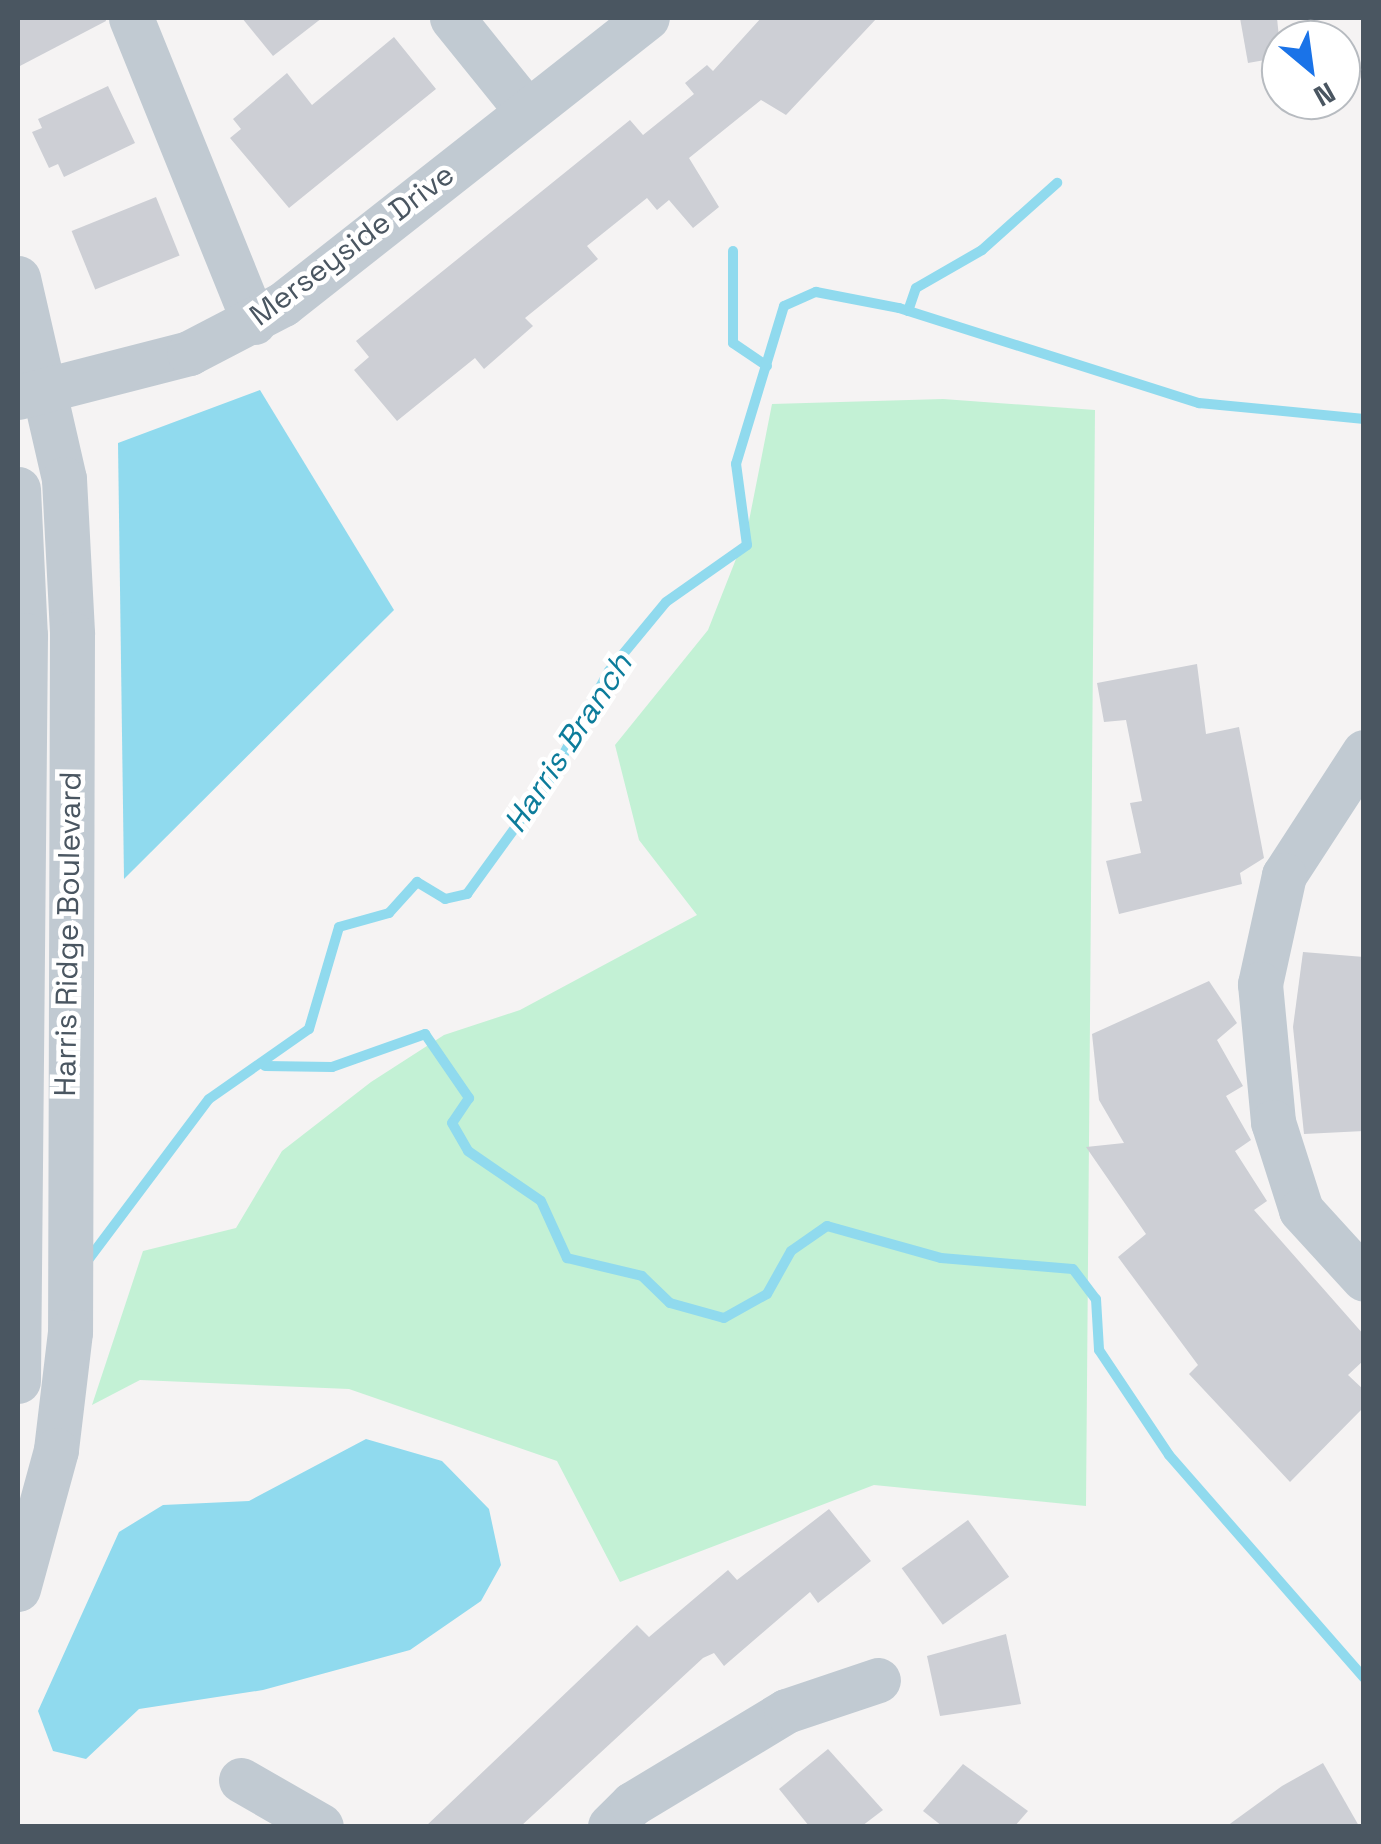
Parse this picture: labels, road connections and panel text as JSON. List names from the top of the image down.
{
  "streets": {
    "street": ["Merseyside Drive", "Harris Ridge Boulevard"]
  },
  "crossings": [
    ["Merseyside Drive", "Harris Ridge Boulevard"]
  ],
  "water": ["Harris Branch"],
  "north": "bottom right"
}
